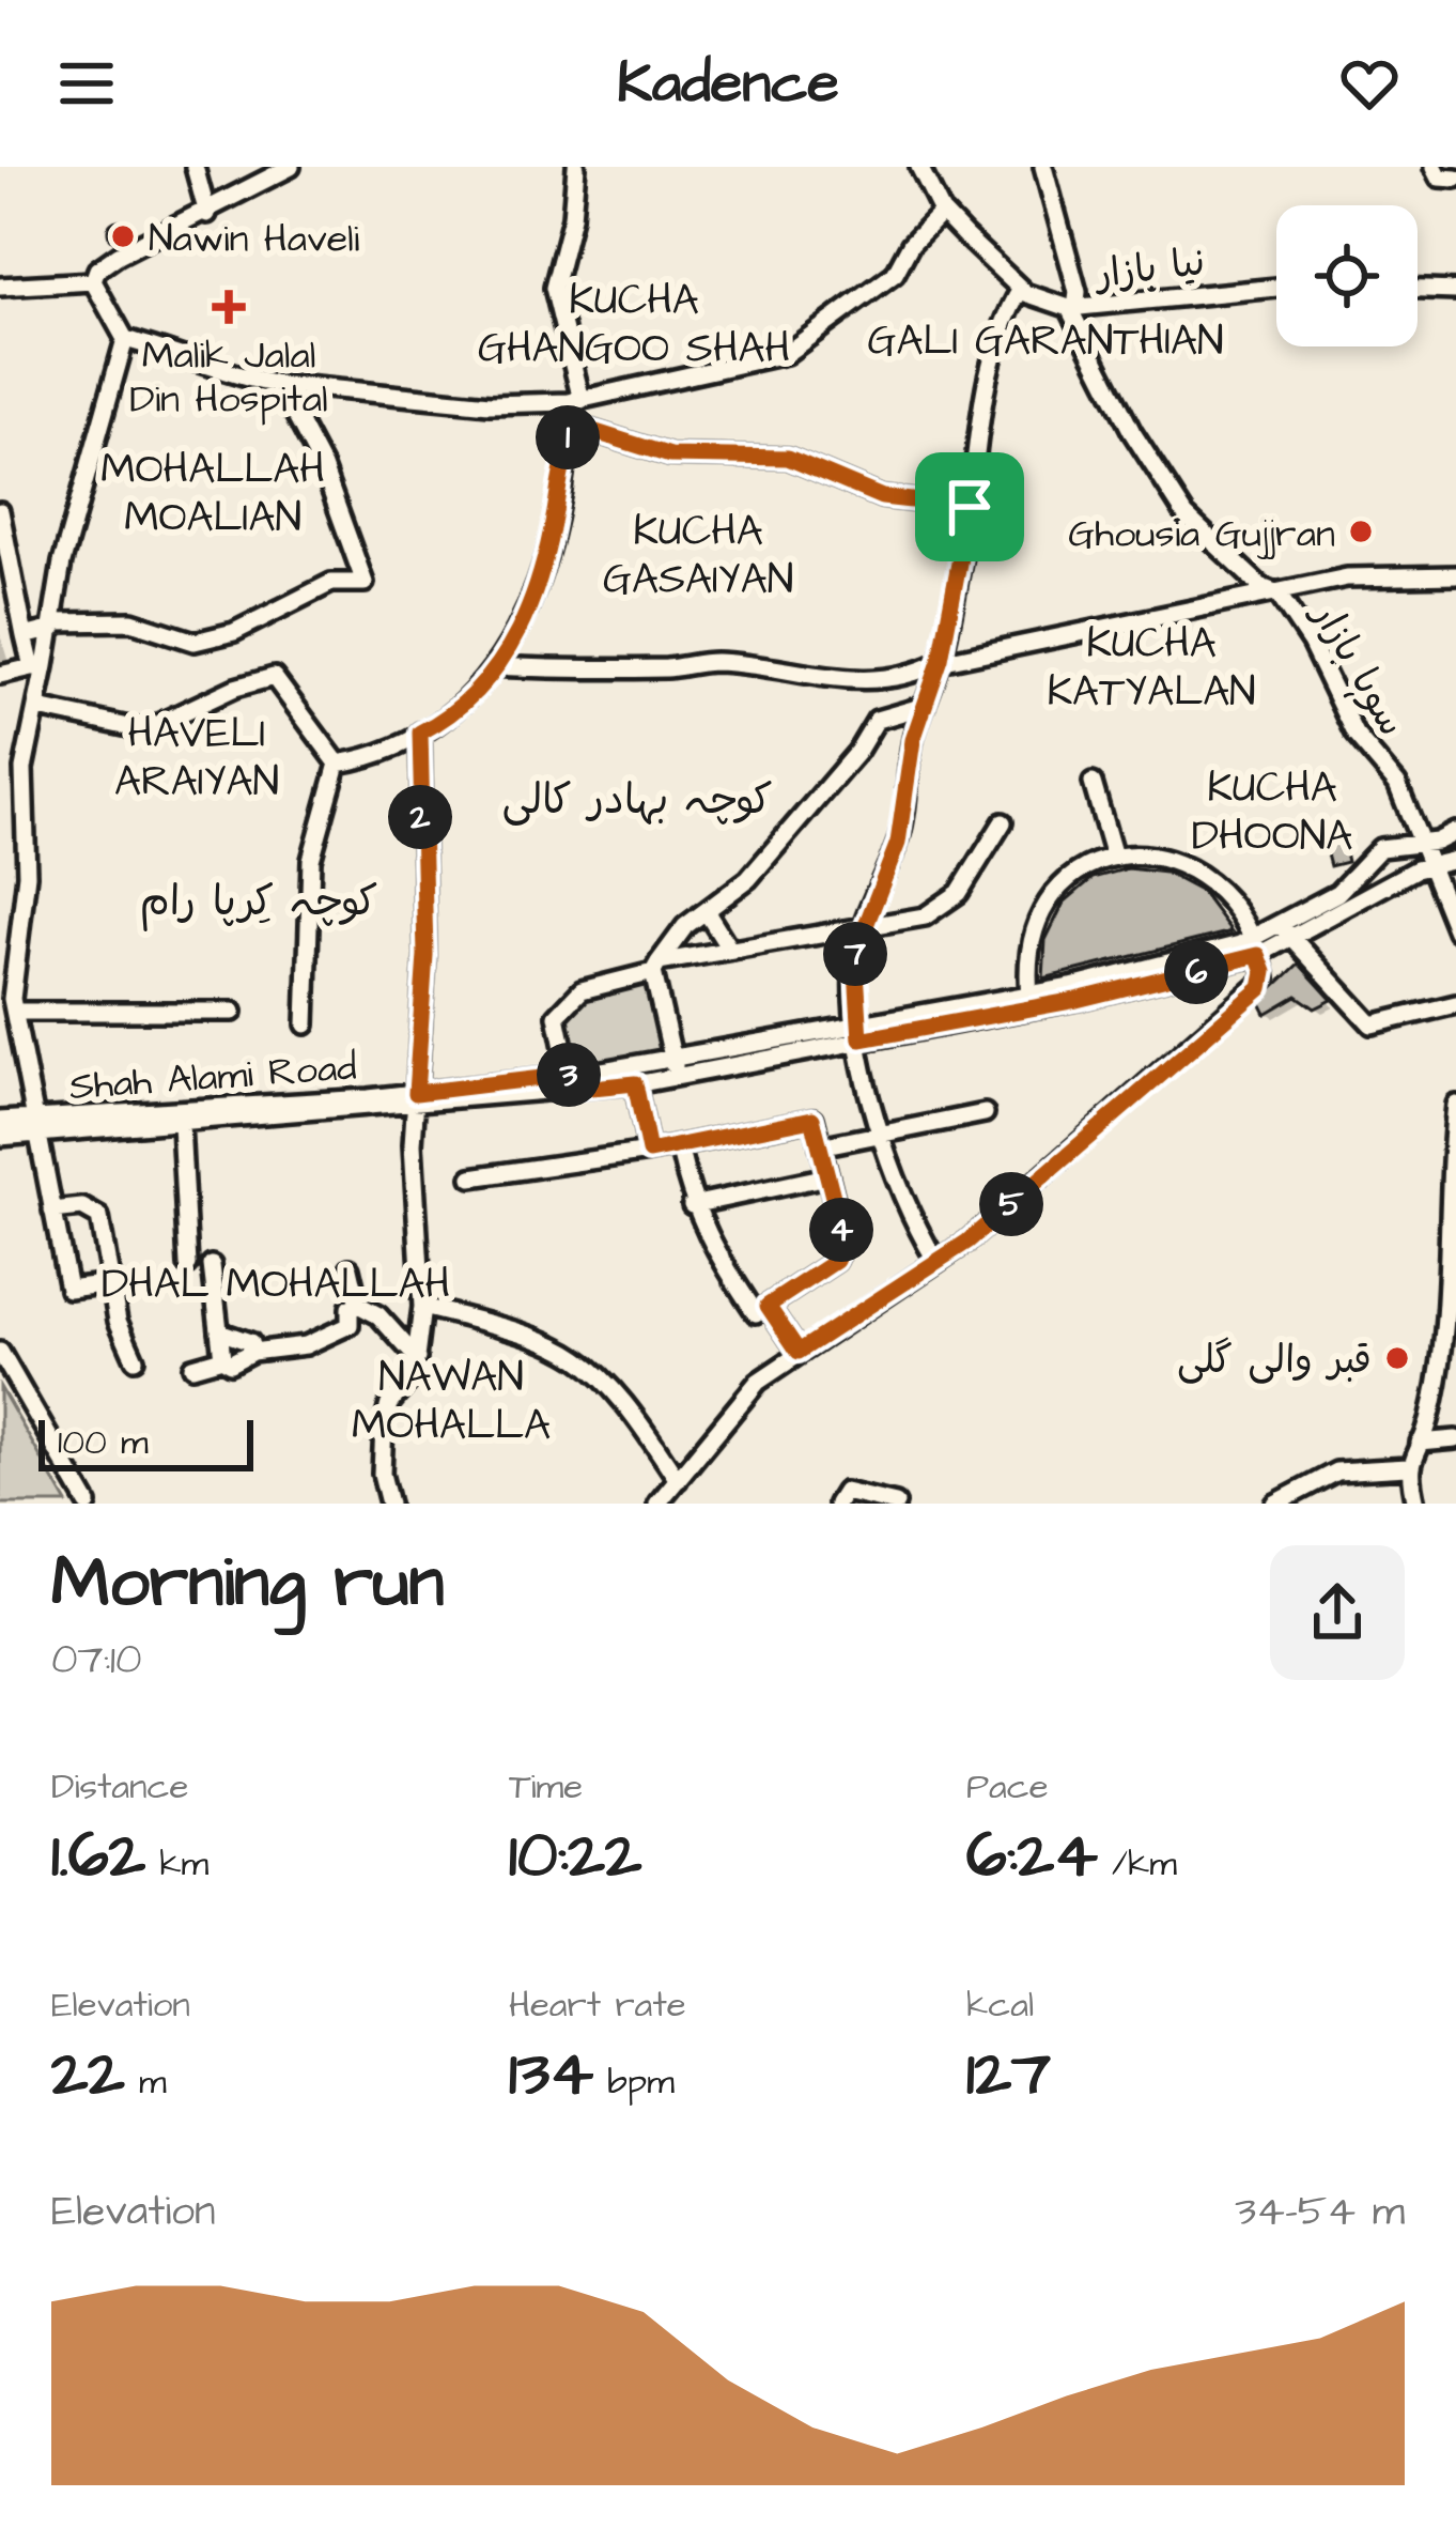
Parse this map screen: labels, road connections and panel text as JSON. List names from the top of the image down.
{
  "streets": {
    "street": ["نیا بازار", "سوہا بازار", "Shah Alami Road"]
  },
  "crossings": [
    ["نیا بازار", "سوہا بازار"],
    ["سوہا بازار", "Shah Alami Road"]
  ],
  "districts": [
    "KUCHA GHANGOO SHAH",
    "GALI GARANTHIAN",
    "MOHALLAH MOALIAN",
    "KUCHA GASAIYAN",
    "KUCHA KATYALAN",
    "HAVELI ARAIYAN",
    "KUCHA DHOONA",
    "کوچہ بہادر کالی",
    "کوچہ کِرپا رام",
    "DHAL MOHALLAH",
    "NAWAN MOHALLA"
  ],
  "places": {
    "other": ["Nawin Haveli", "Ghousia Gujjran", "قبر والی گلی"],
    "health": ["Malik Jalal Din Hospital"]
  },
  "scale_bar": "100 m",
  "page": {
    "header": "Kadence",
    "pins": [
      "1",
      "2",
      "7",
      "6",
      "3",
      "5",
      "4"
    ],
    "scale": "100 m",
    "heading": ["Morning run", "07:10"],
    "stats": [
      ["Distance", "1.62 km"],
      ["Time", "10:22"],
      ["Pace", "6:24 /km"],
      ["Elevation", "22 m"],
      ["Heart rate", "134 bpm"],
      ["kcal", "127"]
    ],
    "chart": ["Elevation", "34–54 m"]
  }
}
